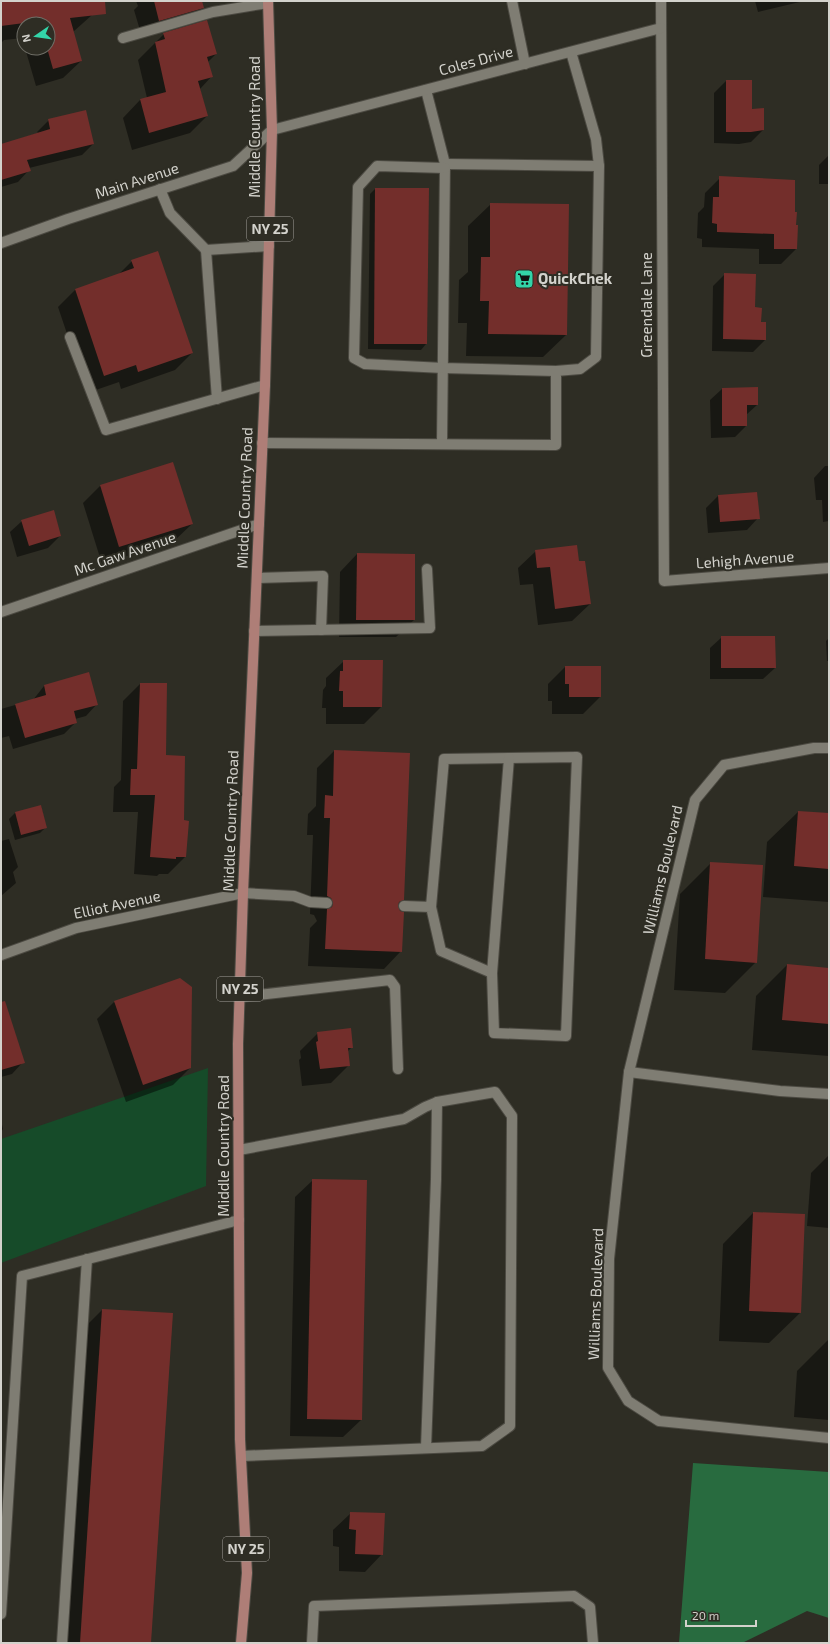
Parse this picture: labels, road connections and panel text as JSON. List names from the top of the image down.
{
  "streets": {
    "main road": ["Middle Country Road", "NY 25"],
    "street": [
      "Coles Drive",
      "Main Avenue",
      "Greendale Lane",
      "Mc Gaw Avenue",
      "Lehigh Avenue",
      "Williams Boulevard",
      "Elliot Avenue"
    ]
  },
  "crossings": [
    ["Coles Drive", "Middle Country Road"],
    ["Coles Drive", "Main Avenue"],
    ["Coles Drive", "Greendale Lane"],
    ["Middle Country Road", "Main Avenue"],
    ["Middle Country Road", "Mc Gaw Avenue"],
    ["Middle Country Road", "Elliot Avenue"],
    ["Greendale Lane", "Lehigh Avenue"]
  ],
  "places": {
    "supermarket": ["QuickChek"]
  },
  "scale_bar": "20 m",
  "north": "left"
}
